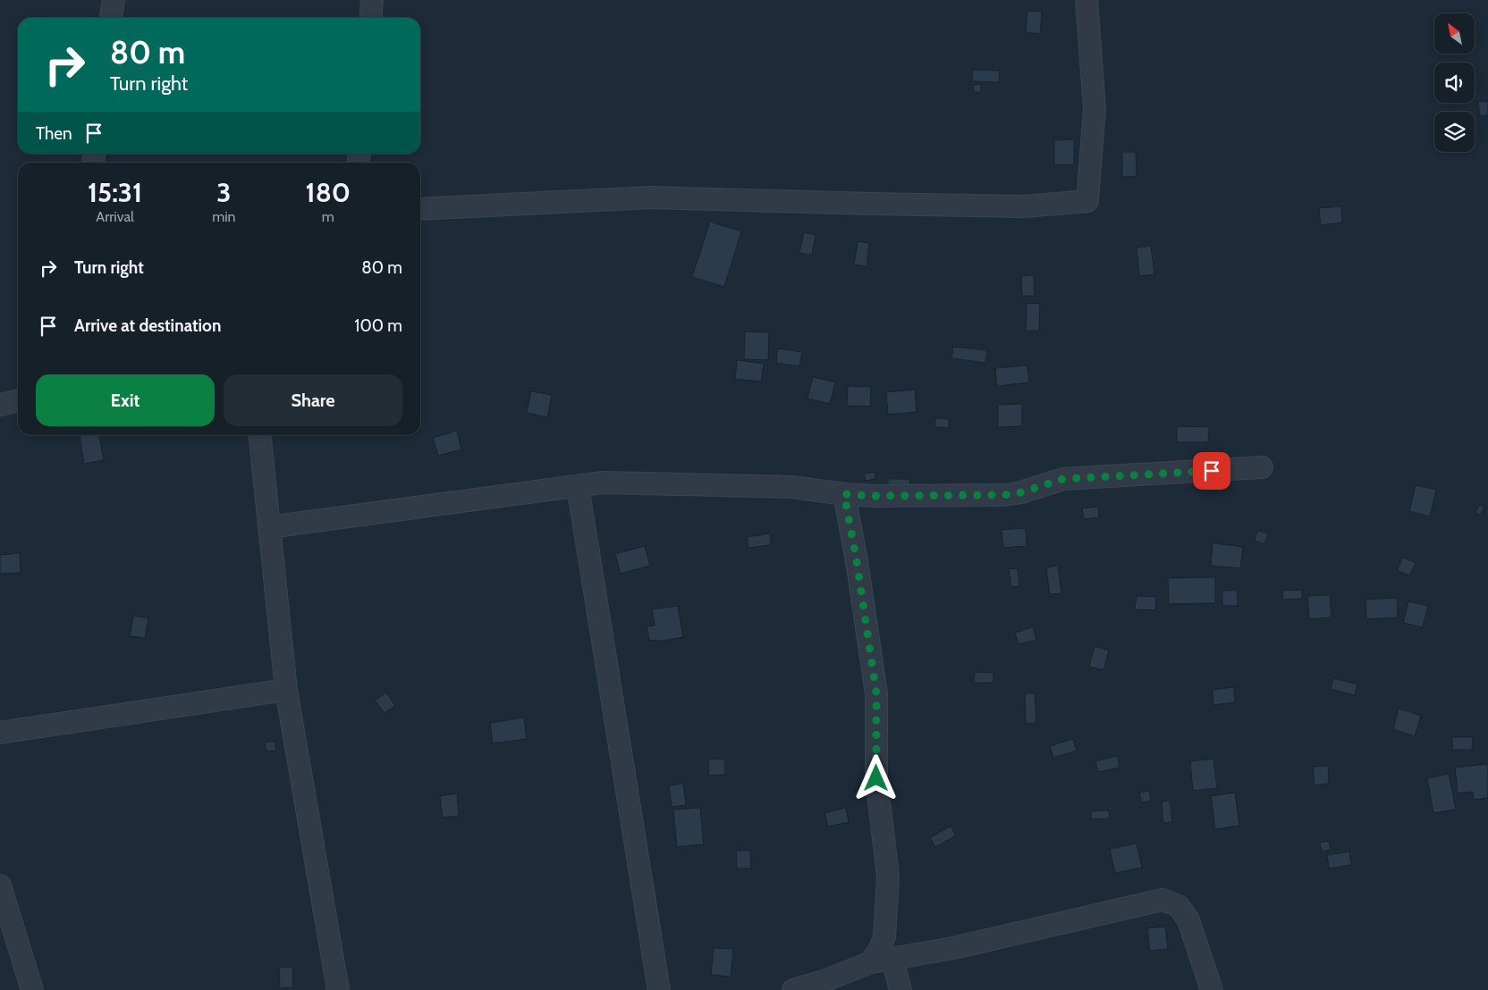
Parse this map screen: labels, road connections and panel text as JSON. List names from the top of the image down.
{
  "north": "top left",
  "page": {
    "turn": ["80 m", "Turn right"],
    "then": "Then",
    "eta": [
      "15:31",
      "Arrival",
      "3",
      "min",
      "180",
      "m"
    ],
    "list": [
      {
        "name": "Turn right",
        "value": "80 m"
      },
      {
        "name": "Arrive at destination",
        "value": "100 m"
      }
    ],
    "buttons": ["Exit", "Share"]
  }
}
